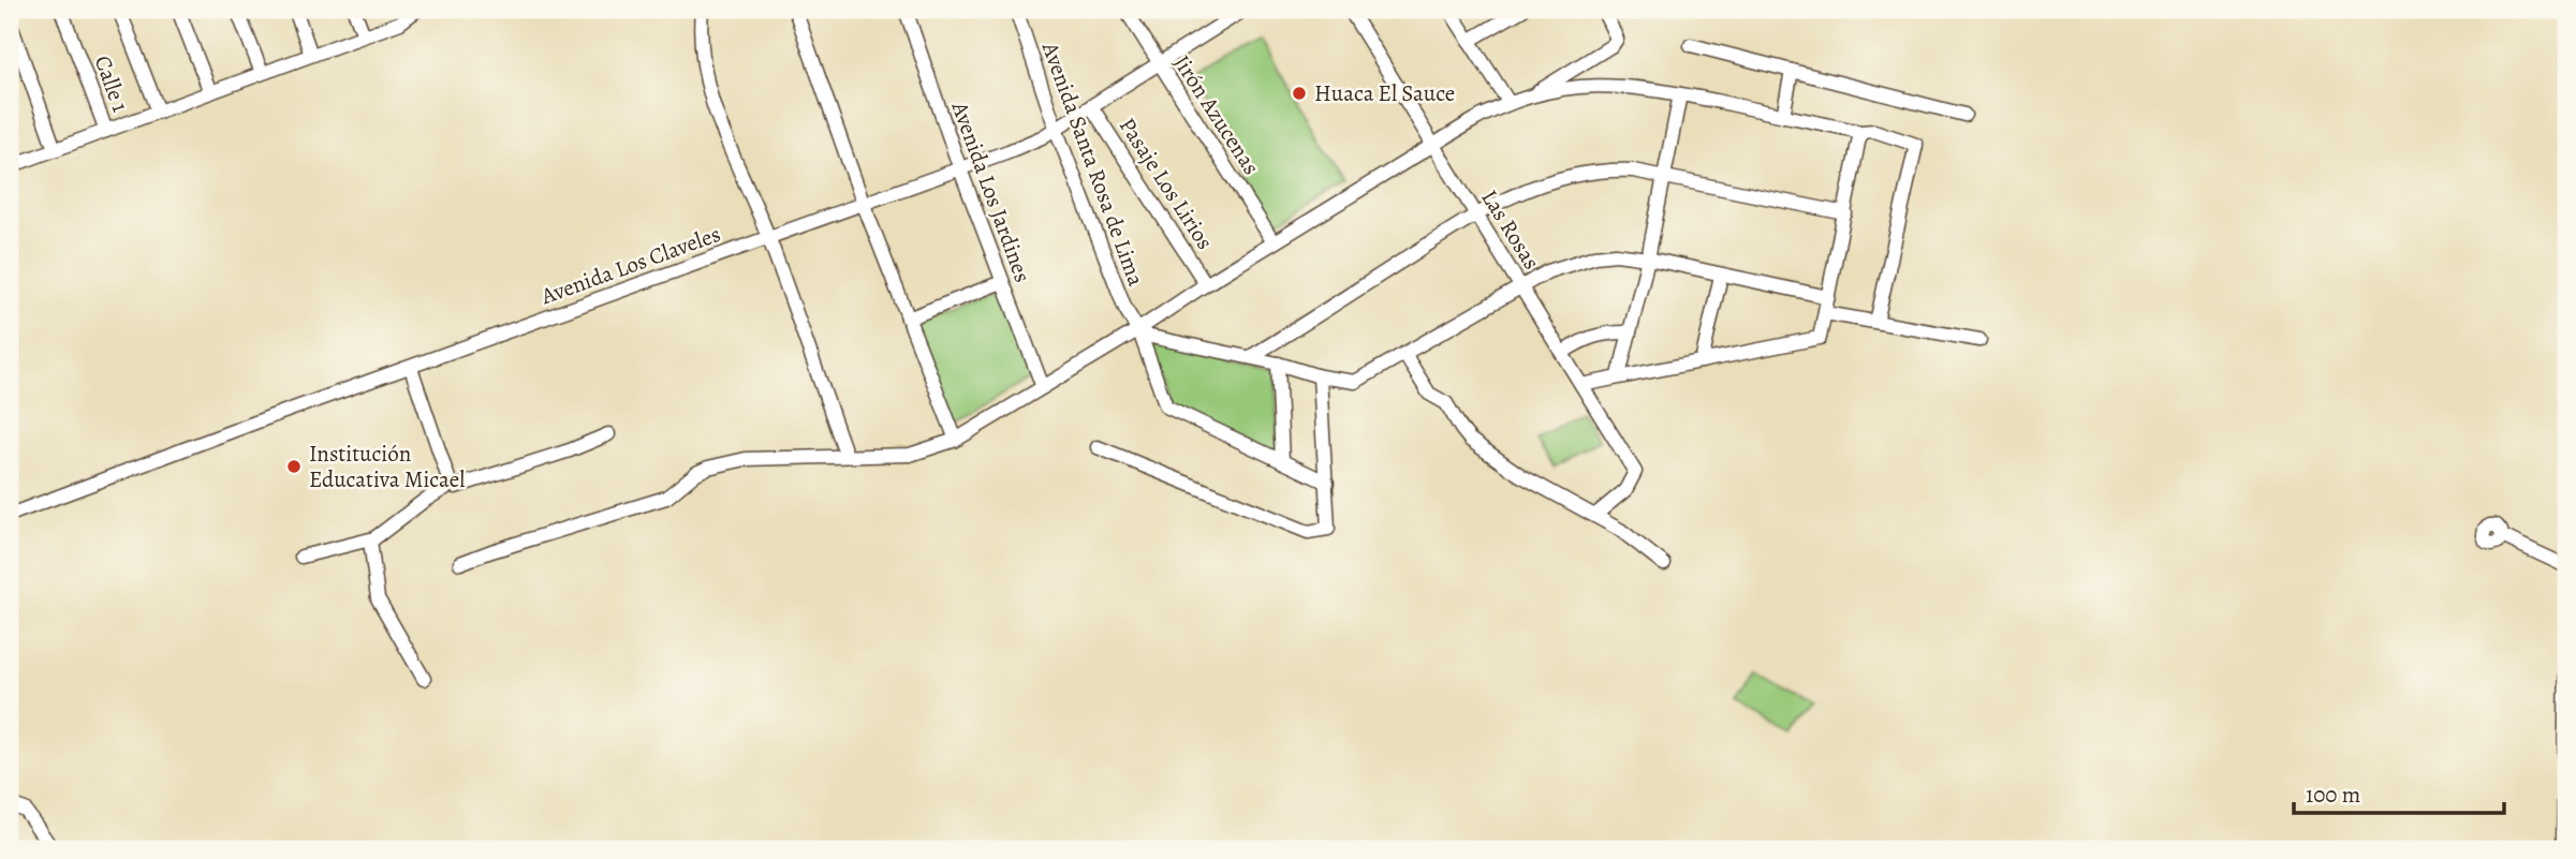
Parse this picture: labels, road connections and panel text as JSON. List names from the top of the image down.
{
  "streets": {
    "street": [
      "Calle 1",
      "Jirón Azucenas",
      "Avenida Santa Rosa de Lima",
      "Pasaje Los Lirios",
      "Avenida Los Jardines",
      "Las Rosas",
      "Avenida Los Claveles"
    ]
  },
  "crossings": [
    ["Jirón Azucenas", "Avenida Los Claveles"],
    ["Avenida Santa Rosa de Lima", "Avenida Los Claveles"],
    ["Pasaje Los Lirios", "Avenida Los Claveles"],
    ["Avenida Los Jardines", "Avenida Los Claveles"]
  ],
  "places": ["Huaca El Sauce", "Institución Educativa Micael"],
  "scale_bar": "100 m"
}
